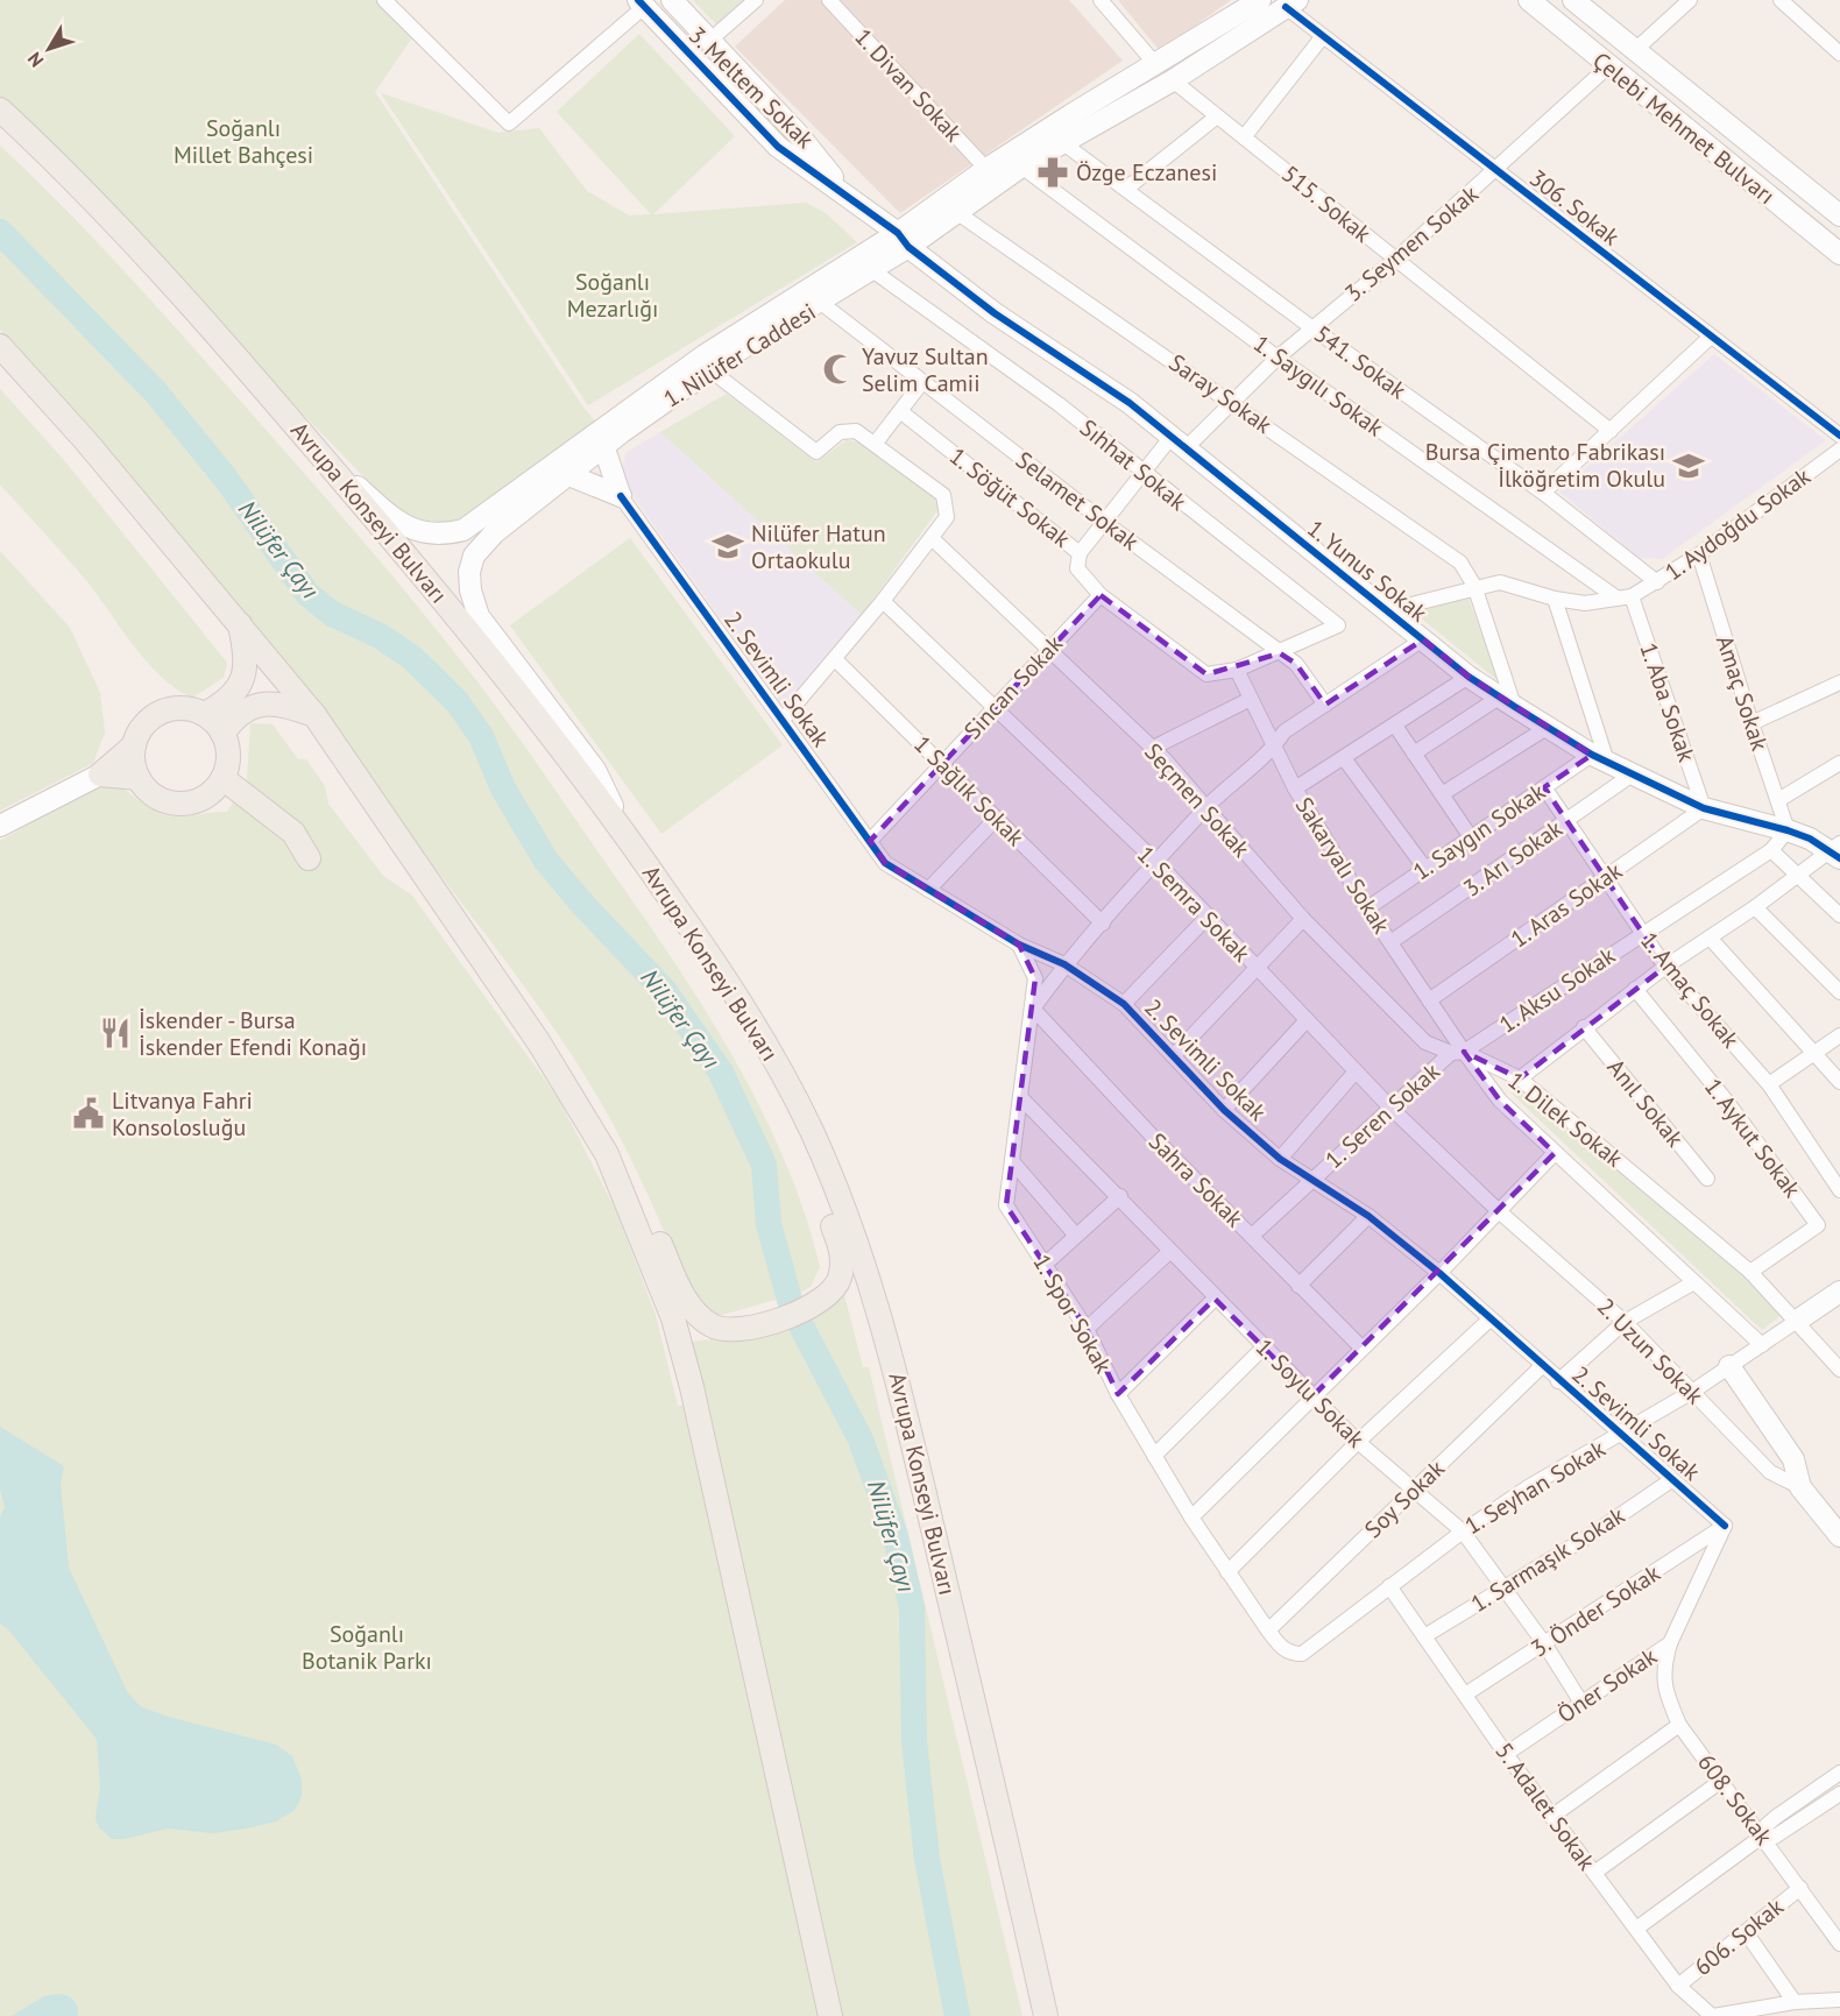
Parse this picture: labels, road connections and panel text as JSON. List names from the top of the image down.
{
  "streets": {
    "main road": [
      "3. Meltem Sokak",
      "Çelebi Mehmet Bulvarı",
      "1. Nilüfer Caddesi",
      "Avrupa Konseyi Bulvarı",
      "1. Yunus Sokak"
    ],
    "street": [
      "1. Divan Sokak",
      "515. Sokak",
      "306. Sokak",
      "3. Seymen Sokak",
      "541. Sokak",
      "1. Saygılı Sokak",
      "Saray Sokak",
      "Sıhhat Sokak",
      "1. Söğüt Sokak",
      "Selamet Sokak",
      "1. Aydoğdu Sokak",
      "2. Sevimli Sokak",
      "Sincan Sokak",
      "Amaç Sokak",
      "1. Aba Sokak",
      "1 Sağlık Sokak",
      "Seçmen Sokak",
      "1. Saygın Sokak",
      "3. Arı Sokak",
      "Sakaryalı Sokak",
      "1. Semra Sokak",
      "1. Aras Sokak",
      "1. Aksu Sokak",
      "1. Amaç Sokak",
      "Anıl Sokak",
      "1. Seren Sokak",
      "1. Dilek Sokak",
      "1. Aykut Sokak",
      "Sahra Sokak",
      "1. Spor Sokak",
      "2. Uzun Sokak",
      "1. Soylu Sokak",
      "1. Seyhan Sokak",
      "Soy Sokak",
      "1. Sarmaşık Sokak",
      "3. Önder Sokak",
      "Öner Sokak",
      "608. Sokak",
      "5. Adalet Sokak",
      "606. Sokak"
    ]
  },
  "crossings": [
    ["1. Divan Sokak", "1. Nilüfer Caddesi"],
    ["3. Meltem Sokak", "1. Nilüfer Caddesi"],
    ["3. Meltem Sokak", "1. Yunus Sokak"],
    ["Çelebi Mehmet Bulvarı", "3. Seymen Sokak"],
    ["515. Sokak", "3. Seymen Sokak"],
    ["515. Sokak", "1. Nilüfer Caddesi"],
    ["306. Sokak", "3. Seymen Sokak"],
    ["306. Sokak", "1. Nilüfer Caddesi"],
    ["3. Seymen Sokak", "541. Sokak"],
    ["3. Seymen Sokak", "1. Saygılı Sokak"],
    ["3. Seymen Sokak", "Saray Sokak"],
    ["3. Seymen Sokak", "Sıhhat Sokak"],
    ["3. Seymen Sokak", "1. Söğüt Sokak"],
    ["3. Seymen Sokak", "Selamet Sokak"],
    ["3. Seymen Sokak", "1. Yunus Sokak"],
    ["1. Nilüfer Caddesi", "541. Sokak"],
    ["1. Nilüfer Caddesi", "1. Saygılı Sokak"],
    ["1. Nilüfer Caddesi", "Saray Sokak"],
    ["1. Nilüfer Caddesi", "Sıhhat Sokak"],
    ["1. Nilüfer Caddesi", "Selamet Sokak"],
    ["1. Nilüfer Caddesi", "Avrupa Konseyi Bulvarı"],
    ["1. Nilüfer Caddesi", "1. Yunus Sokak"],
    ["541. Sokak", "1. Aydoğdu Sokak"],
    ["1. Saygılı Sokak", "1. Aydoğdu Sokak"],
    ["1. Saygılı Sokak", "1. Aba Sokak"],
    ["Saray Sokak", "1. Yunus Sokak"],
    ["Sıhhat Sokak", "1. Söğüt Sokak"],
    ["Sıhhat Sokak", "Selamet Sokak"],
    ["1. Söğüt Sokak", "Selamet Sokak"],
    ["1. Söğüt Sokak", "Sincan Sokak"],
    ["1. Söğüt Sokak", "Sakaryalı Sokak"],
    ["1. Aydoğdu Sokak", "Amaç Sokak"],
    ["1. Aydoğdu Sokak", "1. Aba Sokak"],
    ["1. Yunus Sokak", "Amaç Sokak"],
    ["1. Yunus Sokak", "1. Aba Sokak"],
    ["1. Yunus Sokak", "1. Saygın Sokak"],
    ["1. Yunus Sokak", "3. Arı Sokak"],
    ["1. Yunus Sokak", "1. Aras Sokak"],
    ["1. Yunus Sokak", "1. Aksu Sokak"],
    ["2. Sevimli Sokak", "Sincan Sokak"],
    ["2. Sevimli Sokak", "1. Seren Sokak"],
    ["2. Sevimli Sokak", "1. Spor Sokak"],
    ["2. Sevimli Sokak", "1. Seyhan Sokak"],
    ["2. Sevimli Sokak", "Soy Sokak"],
    ["2. Sevimli Sokak", "1. Sarmaşık Sokak"],
    ["2. Sevimli Sokak", "3. Önder Sokak"],
    ["2. Sevimli Sokak", "Öner Sokak"],
    ["Sincan Sokak", "1 Sağlık Sokak"],
    ["Sincan Sokak", "Seçmen Sokak"],
    ["Sincan Sokak", "1. Semra Sokak"],
    ["Amaç Sokak", "1. Aksu Sokak"],
    ["1. Aba Sokak", "1. Aras Sokak"],
    ["Seçmen Sokak", "Sakaryalı Sokak"],
    ["Seçmen Sokak", "1. Aksu Sokak"],
    ["Seçmen Sokak", "1. Seren Sokak"],
    ["Seçmen Sokak", "1. Dilek Sokak"],
    ["1. Saygın Sokak", "Sakaryalı Sokak"],
    ["1. Saygın Sokak", "1. Amaç Sokak"],
    ["3. Arı Sokak", "Sakaryalı Sokak"],
    ["3. Arı Sokak", "1. Amaç Sokak"],
    ["Sakaryalı Sokak", "1. Aras Sokak"],
    ["Sakaryalı Sokak", "1. Aksu Sokak"],
    ["Sakaryalı Sokak", "1. Seren Sokak"],
    ["Sakaryalı Sokak", "1. Dilek Sokak"],
    ["1. Semra Sokak", "1. Seren Sokak"],
    ["1. Semra Sokak", "2. Uzun Sokak"],
    ["1. Aras Sokak", "1. Amaç Sokak"],
    ["1. Aksu Sokak", "1. Amaç Sokak"],
    ["1. Aksu Sokak", "1. Seren Sokak"],
    ["1. Aksu Sokak", "1. Dilek Sokak"],
    ["1. Seren Sokak", "1. Dilek Sokak"],
    ["1. Seren Sokak", "Sahra Sokak"],
    ["1. Dilek Sokak", "1. Aykut Sokak"],
    ["1. Dilek Sokak", "1. Seyhan Sokak"],
    ["Sahra Sokak", "1. Spor Sokak"],
    ["1. Spor Sokak", "1. Soylu Sokak"],
    ["1. Spor Sokak", "1. Seyhan Sokak"],
    ["1. Spor Sokak", "Soy Sokak"],
    ["2. Uzun Sokak", "1. Seyhan Sokak"],
    ["1. Soylu Sokak", "1. Seyhan Sokak"],
    ["1. Soylu Sokak", "Soy Sokak"],
    ["1. Soylu Sokak", "1. Sarmaşık Sokak"],
    ["1. Soylu Sokak", "3. Önder Sokak"],
    ["1. Soylu Sokak", "Öner Sokak"],
    ["1. Seyhan Sokak", "5. Adalet Sokak"],
    ["1. Sarmaşık Sokak", "5. Adalet Sokak"],
    ["3. Önder Sokak", "Öner Sokak"],
    ["3. Önder Sokak", "5. Adalet Sokak"],
    ["Öner Sokak", "608. Sokak"],
    ["Öner Sokak", "5. Adalet Sokak"],
    ["608. Sokak", "606. Sokak"],
    ["5. Adalet Sokak", "606. Sokak"]
  ],
  "water": ["Nilüfer Çayı"],
  "parks": ["Soğanlı Millet Bahçesi", "Soğanlı Mezarlığı", "Soğanlı Botanik Parkı"],
  "places": {
    "pharmacy": ["Özge Eczanesi"],
    "mosque": ["Yavuz Sultan Selim Camii"],
    "school or university": ["Bursa Çimento Fabrikası İlköğretim Okulu", "Nilüfer Hatun Ortaokulu"],
    "restaurant": ["İskender - Bursa İskender Efendi Konağı"],
    "public building": ["Litvanya Fahri Konsolosluğu"]
  },
  "north": "bottom left"
}
